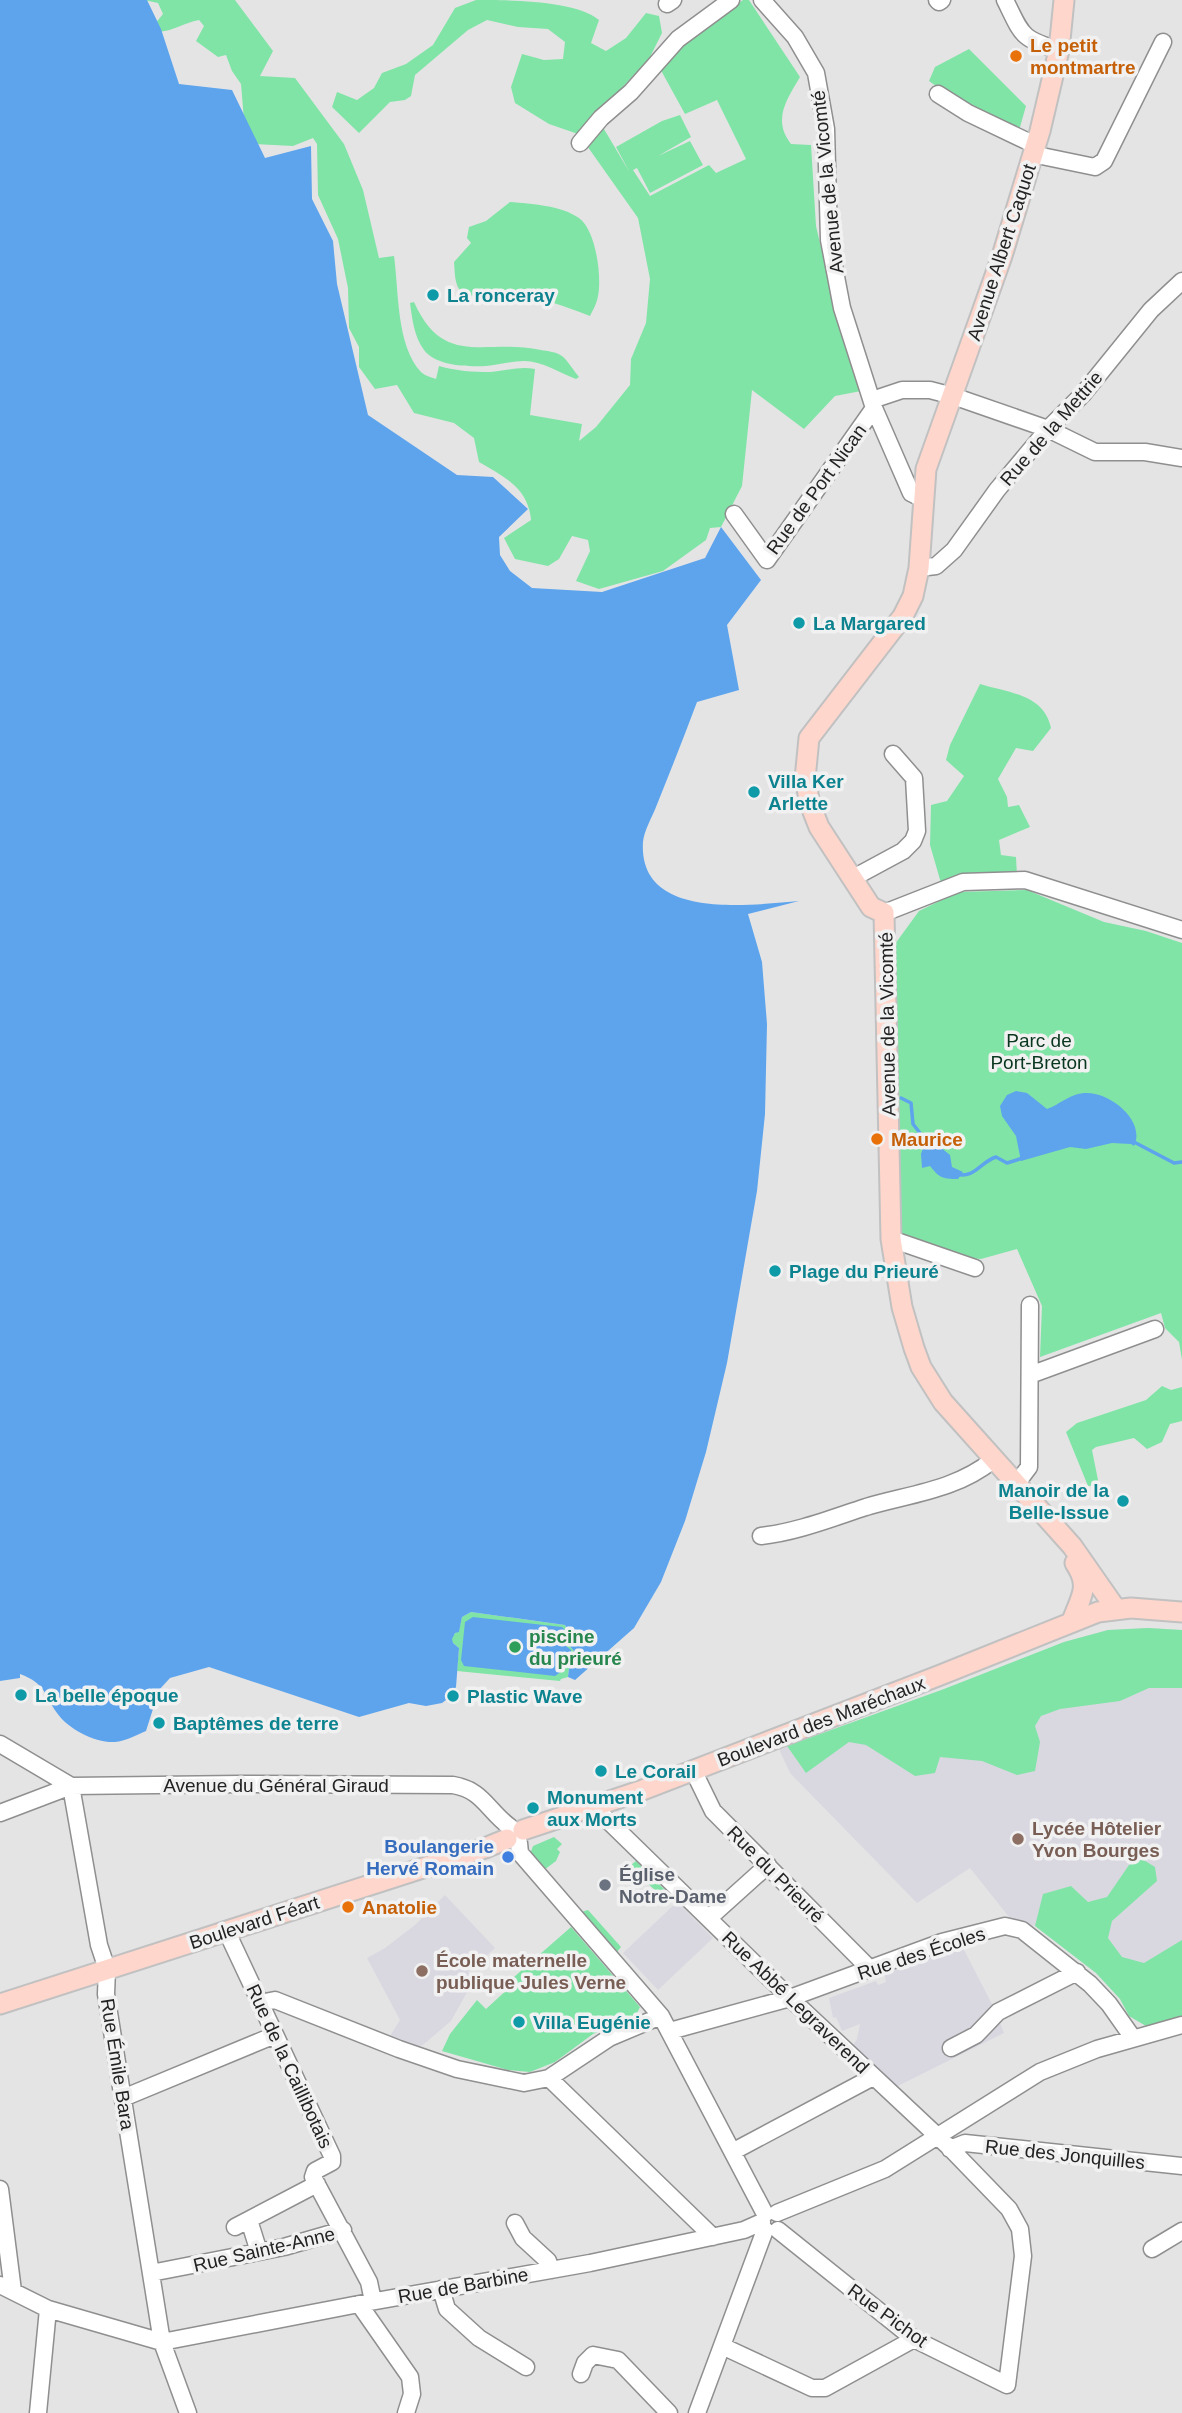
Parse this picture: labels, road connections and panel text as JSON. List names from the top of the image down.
{
  "streets": {
    "main road": [
      "Avenue de la Vicomté",
      "Avenue Albert Caquot",
      "Boulevard des Maréchaux",
      "Boulevard Féart"
    ],
    "street": [
      "Rue de la Mettrie",
      "Rue de Port Nican",
      "Avenue du Général Giraud",
      "Rue du Prieuré",
      "Rue des Écoles",
      "Rue Abbé Legraverend",
      "Rue Émile Bara",
      "Rue de la Caillibotais",
      "Rue des Jonquilles",
      "Rue Sainte-Anne",
      "Rue de Barbine",
      "Rue Pichot"
    ]
  },
  "crossings": [
    ["Avenue de la Vicomté", "Avenue Albert Caquot"],
    ["Avenue de la Vicomté", "Rue de la Mettrie"],
    ["Avenue de la Vicomté", "Rue de Port Nican"],
    ["Avenue de la Vicomté", "Boulevard des Maréchaux"],
    ["Avenue Albert Caquot", "Rue de Port Nican"],
    ["Rue de la Mettrie", "Rue de Port Nican"],
    ["Boulevard des Maréchaux", "Rue du Prieuré"],
    ["Boulevard des Maréchaux", "Boulevard Féart"],
    ["Boulevard des Maréchaux", "Rue Abbé Legraverend"],
    ["Boulevard des Maréchaux", "Rue Pichot"],
    ["Avenue du Général Giraud", "Rue Émile Bara"],
    ["Avenue du Général Giraud", "Rue Pichot"],
    ["Rue du Prieuré", "Rue des Écoles"],
    ["Boulevard Féart", "Rue Émile Bara"],
    ["Boulevard Féart", "Rue de la Caillibotais"],
    ["Boulevard Féart", "Rue Pichot"],
    ["Rue des Écoles", "Rue Abbé Legraverend"],
    ["Rue des Écoles", "Rue de Barbine"],
    ["Rue des Écoles", "Rue Pichot"],
    ["Rue Abbé Legraverend", "Rue des Jonquilles"],
    ["Rue Abbé Legraverend", "Rue de Barbine"],
    ["Rue Abbé Legraverend", "Rue Pichot"],
    ["Rue Émile Bara", "Rue Sainte-Anne"],
    ["Rue Émile Bara", "Rue de Barbine"],
    ["Rue Sainte-Anne", "Rue de Barbine"],
    ["Rue de Barbine", "Rue Pichot"]
  ],
  "parks": ["Parc de Port-Breton"],
  "places": [
    "Le petit montmartre",
    "La ronceray",
    "La Margared",
    "Villa Ker Arlette",
    "Maurice",
    "Plage du Prieuré",
    "Manoir de la Belle-Issue",
    "piscine du prieuré",
    "La belle époque",
    "Plastic Wave",
    "Baptêmes de terre",
    "Le Corail",
    "Monument aux Morts",
    "Lycée Hôtelier Yvon Bourges",
    "Boulangerie Hervé Romain",
    "Église Notre-Dame",
    "Anatolie",
    "École maternelle publique Jules Verne",
    "Villa Eugénie"
  ]
}
